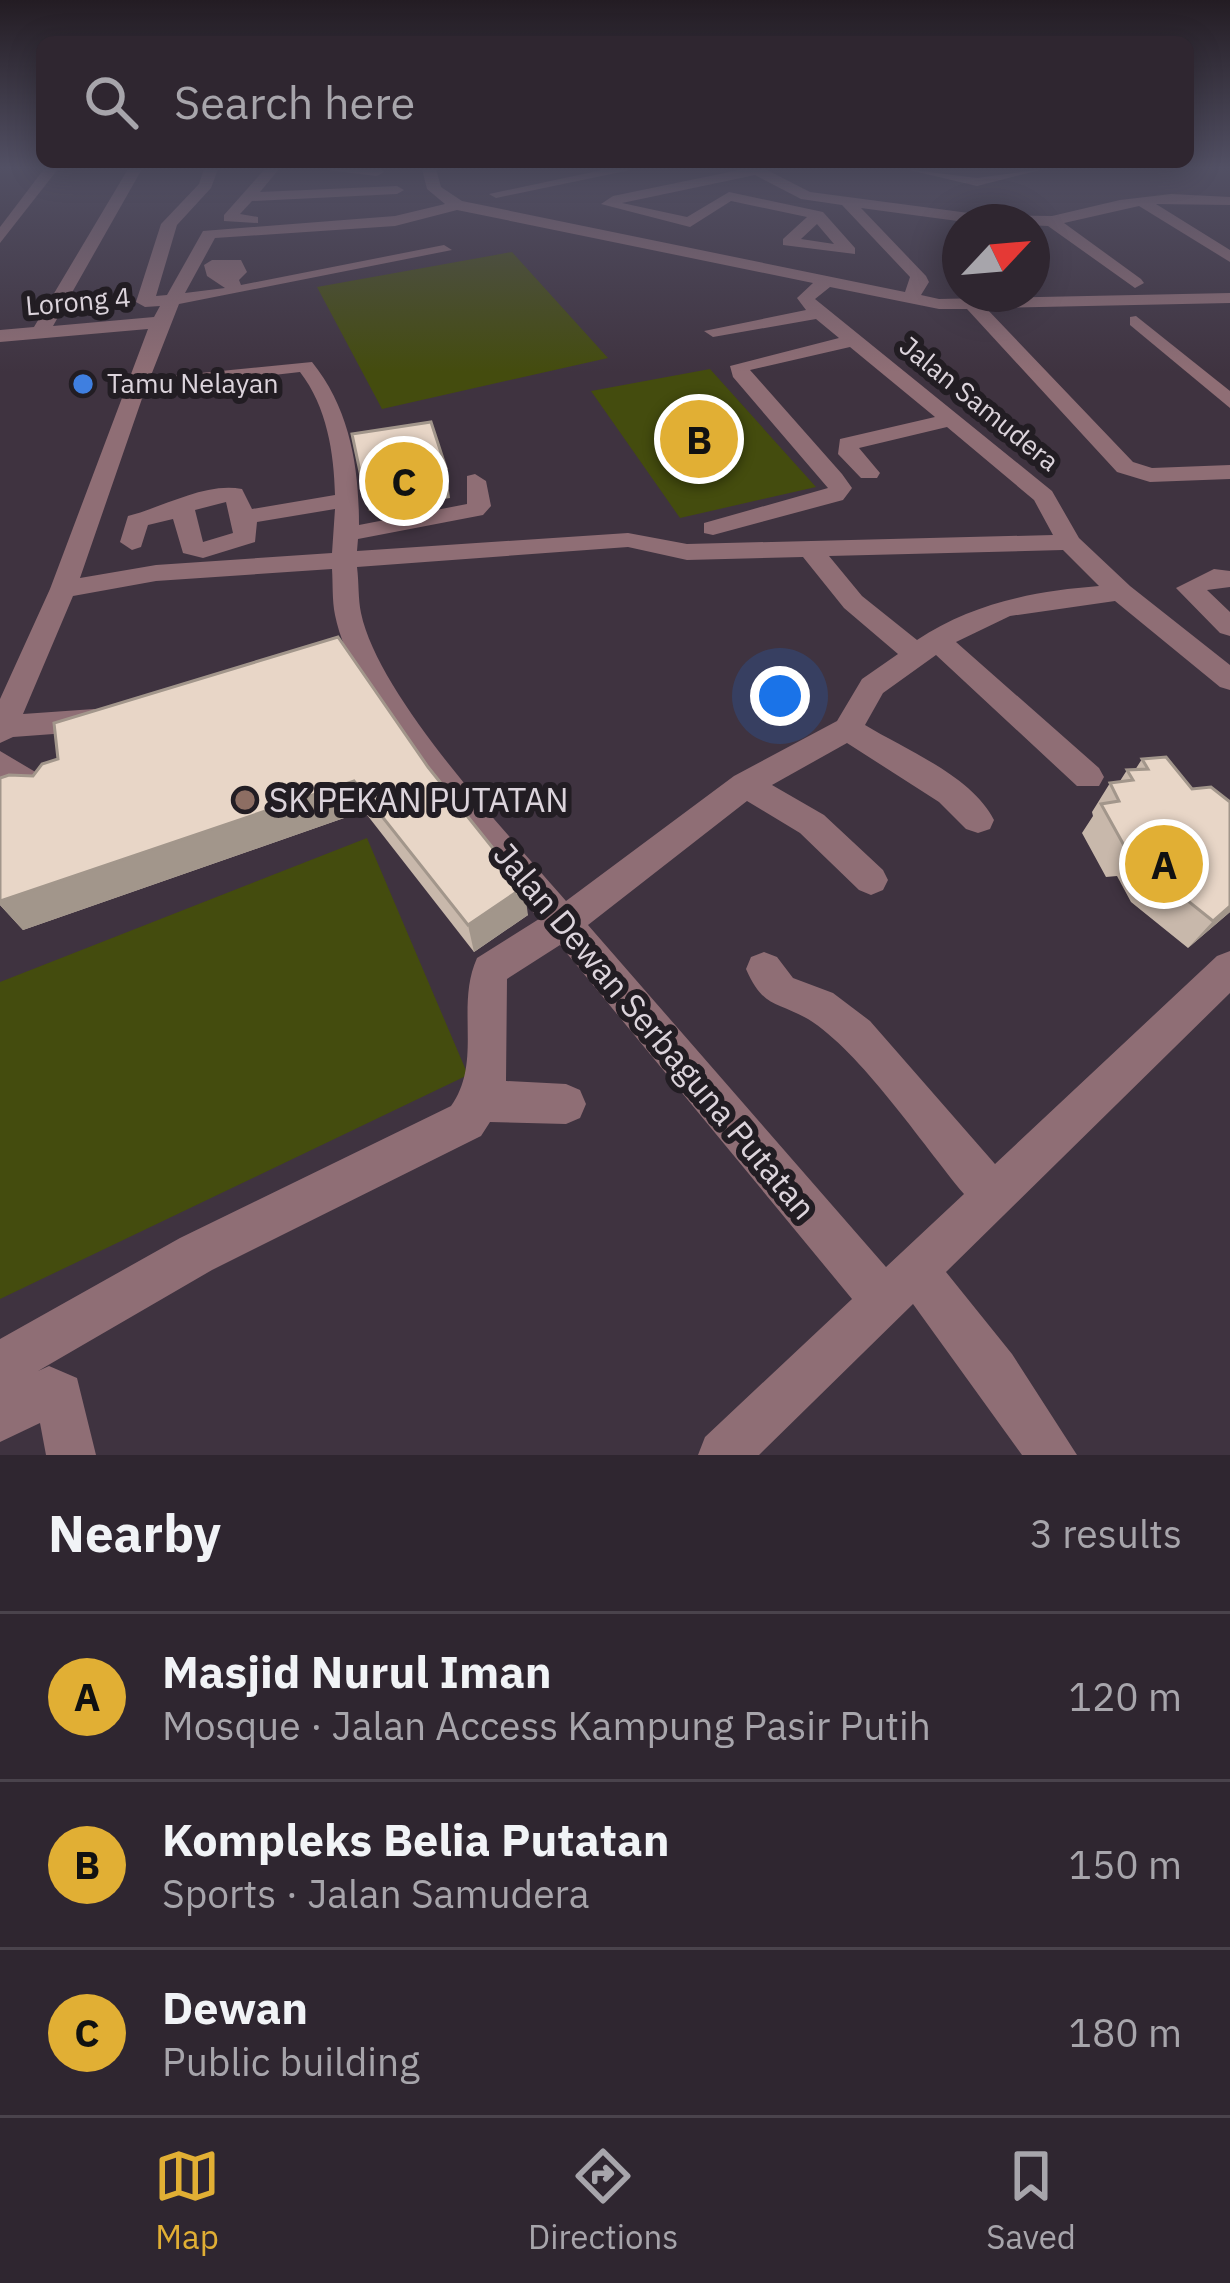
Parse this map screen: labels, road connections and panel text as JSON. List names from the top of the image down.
{
  "streets": {
    "street": ["Lorong 4", "Jalan Samudera", "Jalan Dewan Serbaguna Putatan"]
  },
  "places": ["Tamu Nelayan", "SK PEKAN PUTATAN"],
  "north": "top right",
  "page": {
    "search": "Search here",
    "pins": ["B", "C", "A"],
    "heading": ["Nearby", "3 results"],
    "list": [
      {
        "mark": "A",
        "name": "Masjid Nurul Iman",
        "note": "Mosque · Jalan Access Kampung Pasir Putih",
        "value": "120 m"
      },
      {
        "mark": "B",
        "name": "Kompleks Belia Putatan",
        "note": "Sports · Jalan Samudera",
        "value": "150 m"
      },
      {
        "mark": "C",
        "name": "Dewan",
        "note": "Public building",
        "value": "180 m"
      }
    ],
    "nav": ["Map", "Directions", "Saved"]
  }
}
